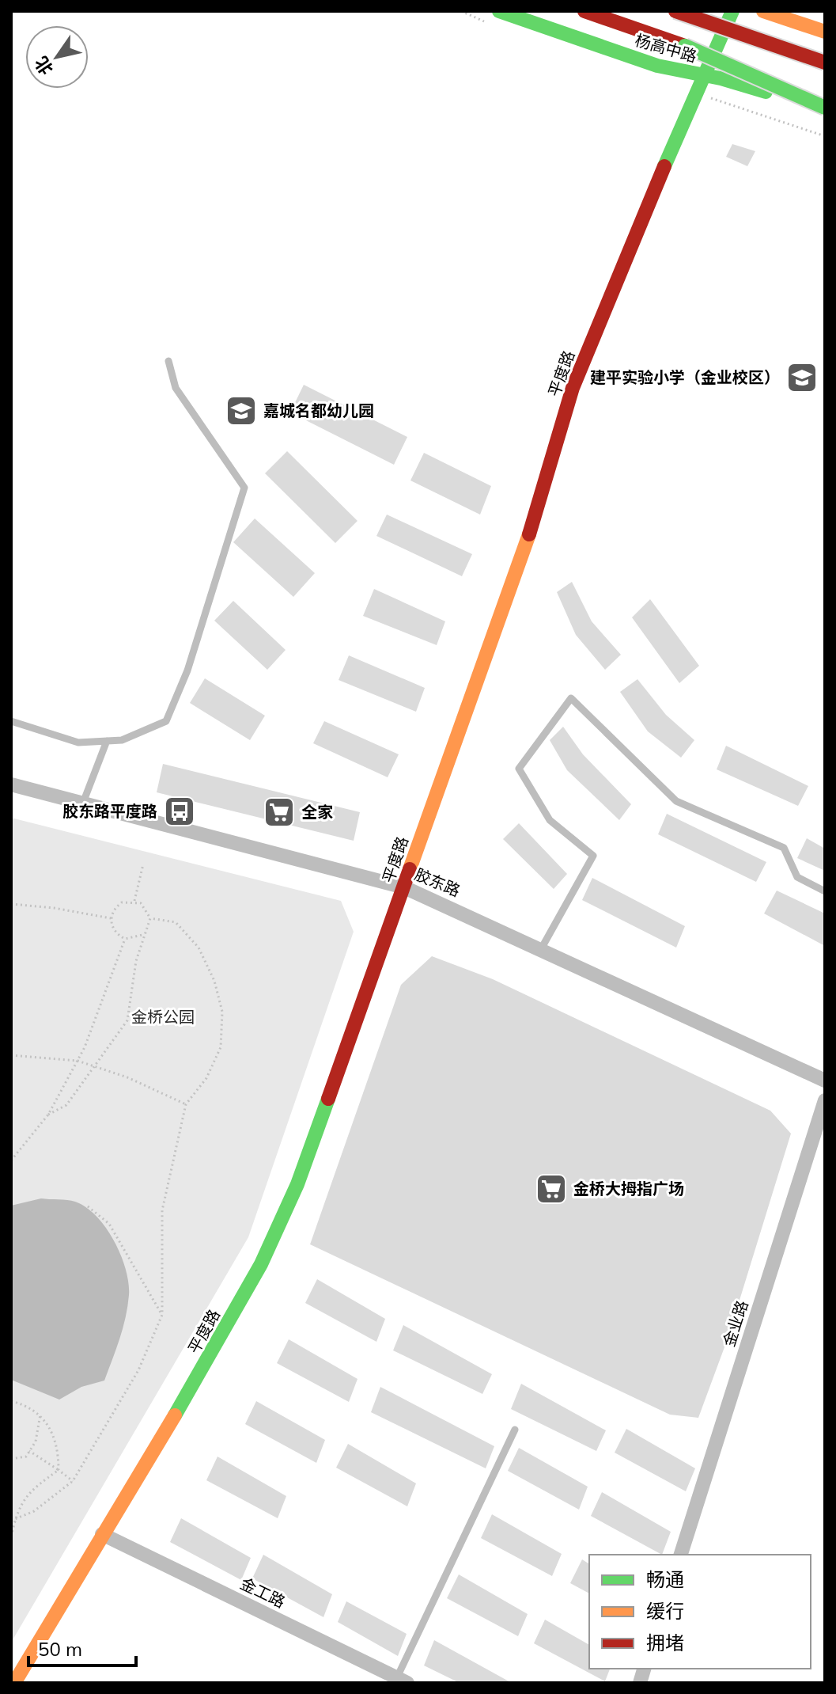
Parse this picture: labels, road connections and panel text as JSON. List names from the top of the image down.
{
  "streets": {
    "main road": ["杨高中路", "平度路"],
    "street": ["胶东路", "金业路", "金工路"]
  },
  "crossings": [
    ["杨高中路", "平度路"],
    ["平度路", "胶东路"],
    ["平度路", "金工路"]
  ],
  "parks": ["金桥公园"],
  "places": {
    "school or university": ["建平实验小学（金业校区）", "嘉城名都幼儿园"],
    "bus stop": ["胶东路平度路"],
    "supermarket": ["全家", "金桥大拇指广场"]
  },
  "legend": ["畅通", "缓行", "拥堵"],
  "scale_bar": "50 m",
  "north": "bottom left"
}
